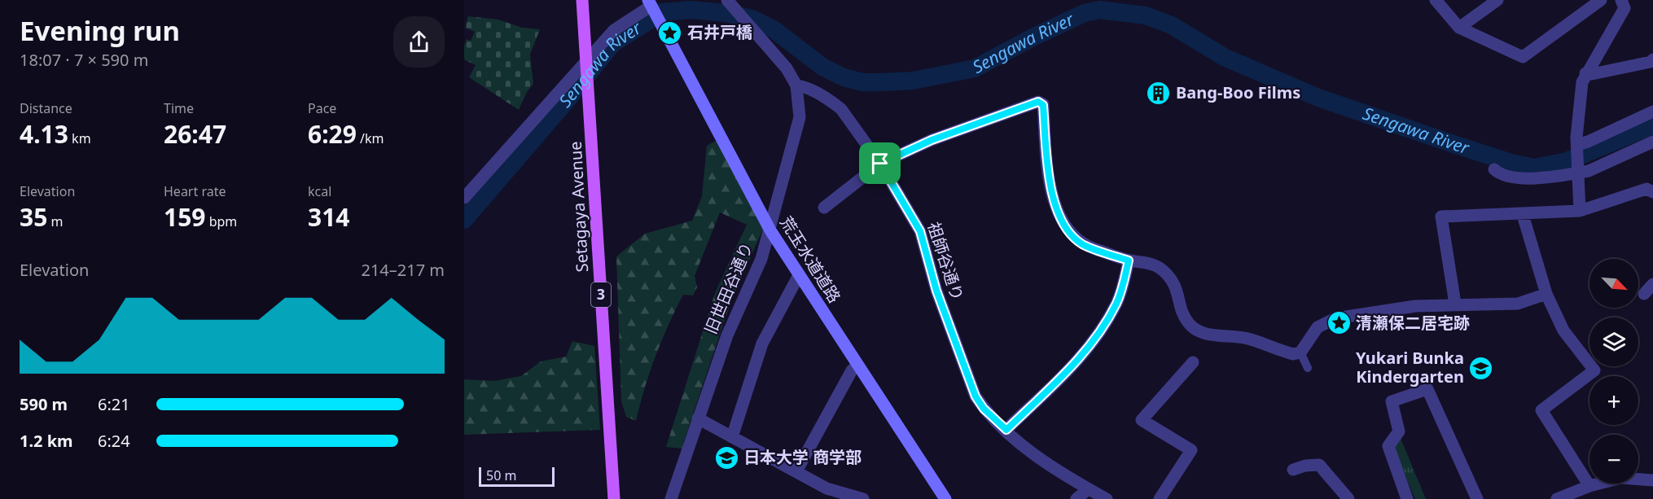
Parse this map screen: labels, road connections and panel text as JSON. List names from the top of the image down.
{
  "streets": {
    "main road": ["Setagaya Avenue", "荒玉水道道路", "3"],
    "street": ["祖師谷通り", "旧世田谷通り"]
  },
  "crossings": [
    ["荒玉水道道路", "旧世田谷通り"],
    ["祖師谷通り", "旧世田谷通り"]
  ],
  "water": ["Sengawa River"],
  "places": {
    "place": ["石井戸橋", "清瀬保二居宅跡"],
    "building": ["Bang-Boo Films"],
    "school or university": ["Yukari Bunka Kindergarten", "日本大学 商学部"]
  },
  "scale_bar": "50 m",
  "north": "bottom right",
  "page": {
    "heading": ["Evening run", "18:07 · 7 × 590 m"],
    "stats": [
      ["Distance", "4.13 km"],
      ["Time", "26:47"],
      ["Pace", "6:29 /km"],
      ["Elevation", "35 m"],
      ["Heart rate", "159 bpm"],
      ["kcal", "314"]
    ],
    "chart": ["Elevation", "214–217 m"],
    "map_buttons": ["+", "−"],
    "list": [
      {
        "name": "590 m",
        "note": "6:21"
      },
      {
        "name": "1.2 km",
        "note": "6:24"
      }
    ],
    "scale": "50 m"
  }
}
